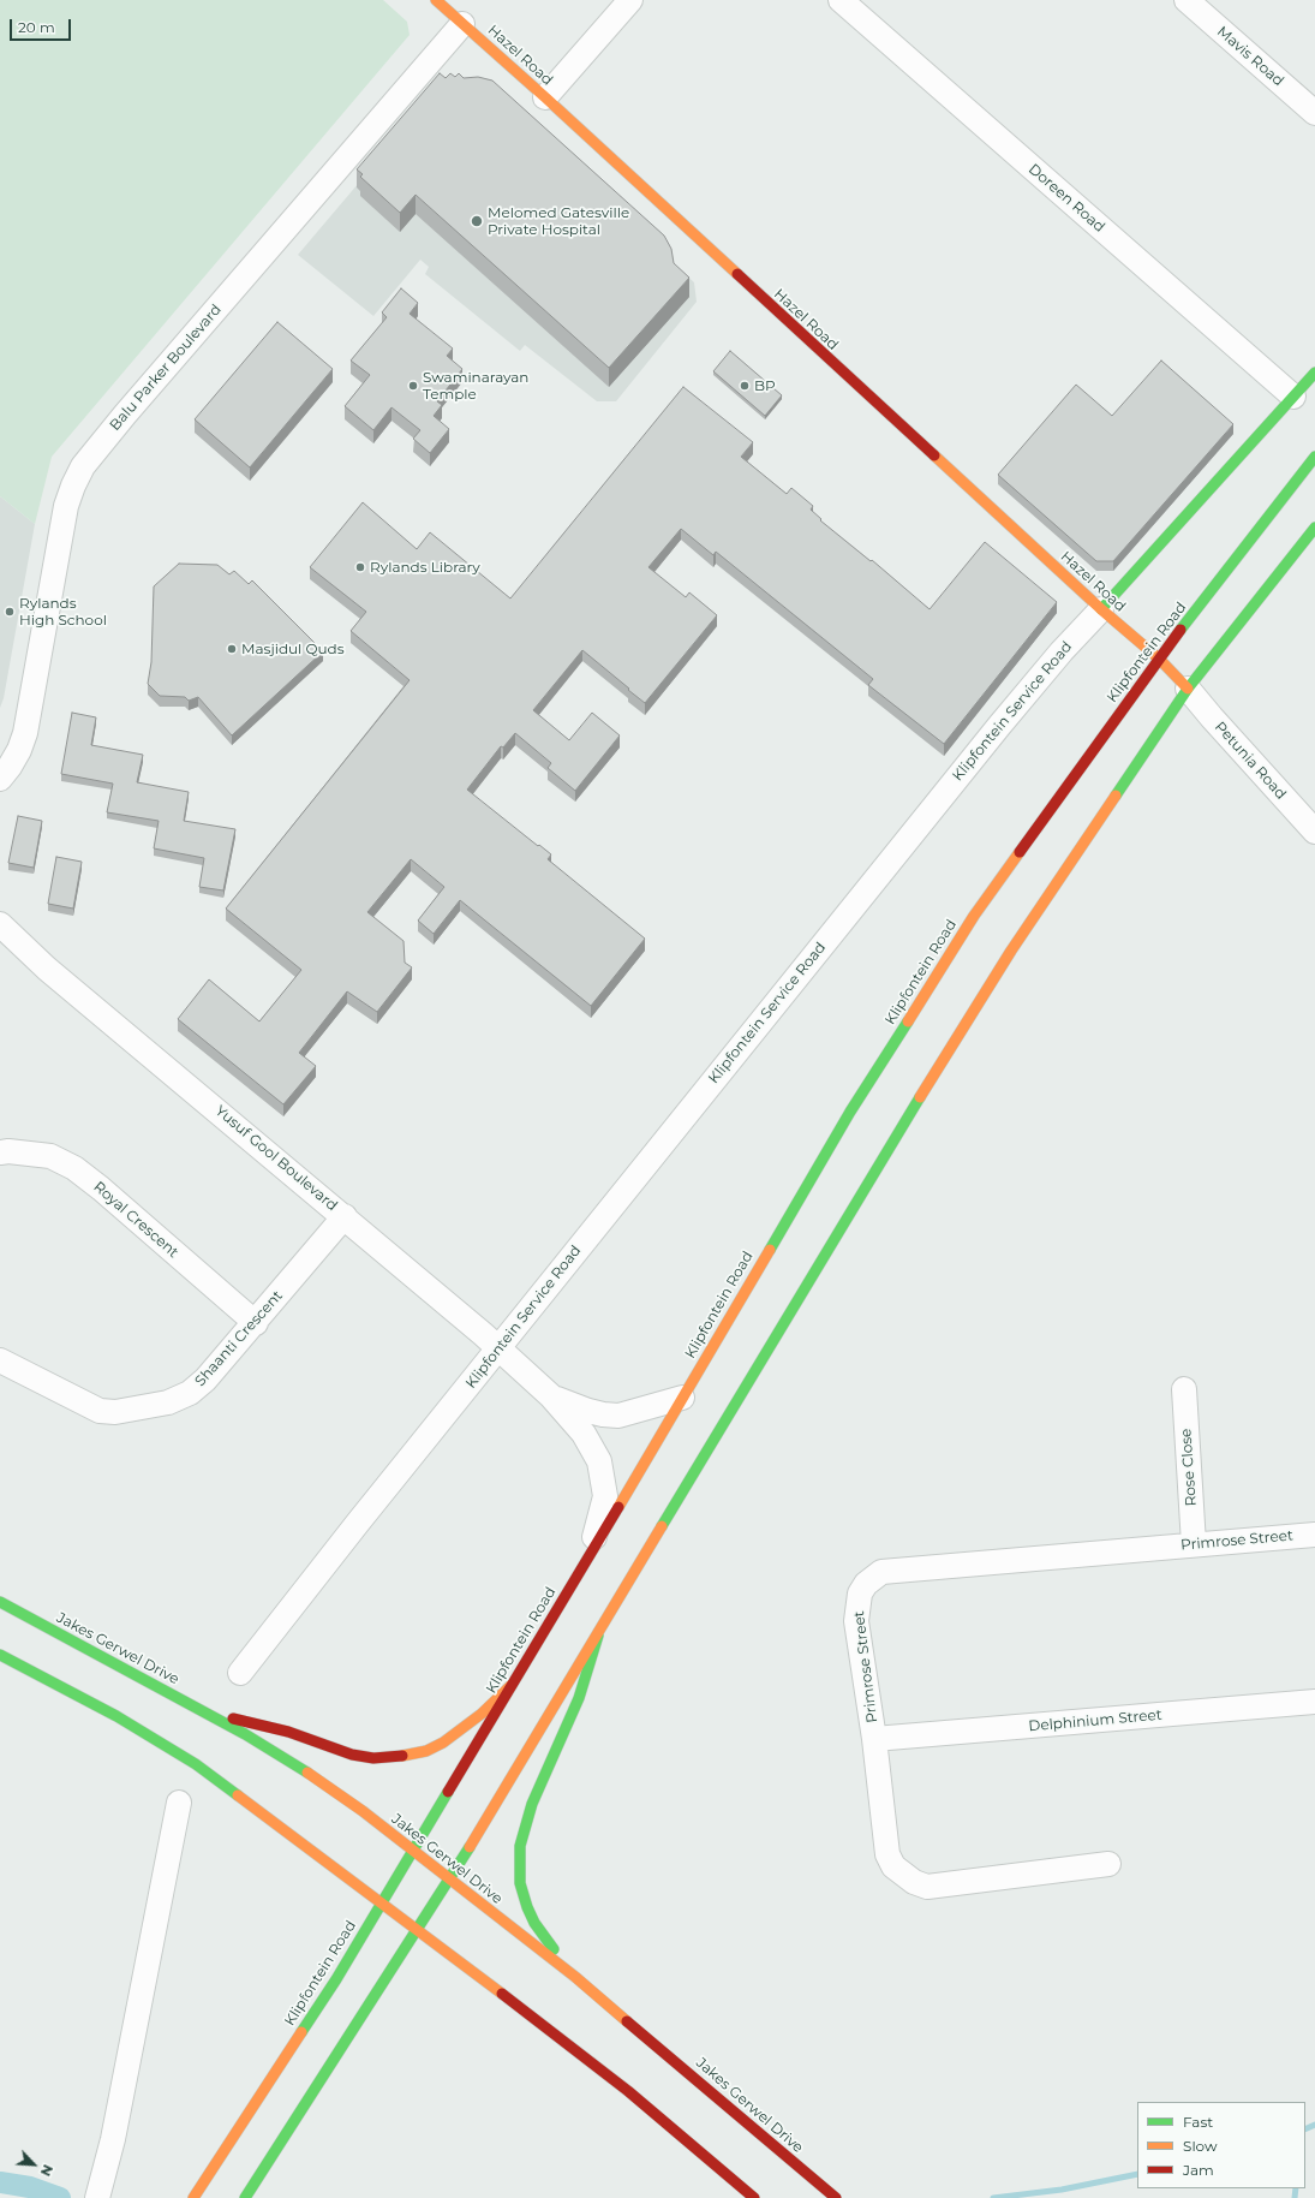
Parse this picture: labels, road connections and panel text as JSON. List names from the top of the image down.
{
  "streets": {
    "main road": [
      "Hazel Road",
      "Klipfontein Road",
      "Klipfontein Service Road",
      "Jakes Gerwel Drive"
    ],
    "street": [
      "Mavis Road",
      "Doreen Road",
      "Balu Parker Boulevard",
      "Petunia Road",
      "Yusuf Gool Boulevard",
      "Royal Crescent",
      "Shaanti Crescent",
      "Rose Close",
      "Primrose Street",
      "Delphinium Street"
    ]
  },
  "crossings": [
    ["Hazel Road", "Balu Parker Boulevard"],
    ["Hazel Road", "Klipfontein Road"],
    ["Hazel Road", "Klipfontein Service Road"],
    ["Hazel Road", "Petunia Road"],
    ["Doreen Road", "Klipfontein Service Road"],
    ["Klipfontein Road", "Yusuf Gool Boulevard"],
    ["Klipfontein Road", "Jakes Gerwel Drive"],
    ["Klipfontein Service Road", "Yusuf Gool Boulevard"],
    ["Yusuf Gool Boulevard", "Shaanti Crescent"],
    ["Royal Crescent", "Shaanti Crescent"],
    ["Rose Close", "Primrose Street"],
    ["Primrose Street", "Delphinium Street"]
  ],
  "places": [
    "Melomed Gatesville Private Hospital",
    "Swaminarayan Temple",
    "BP",
    "Rylands Library",
    "Rylands High School",
    "Masjidul Quds"
  ],
  "legend": ["Fast", "Slow", "Jam"],
  "scale_bar": "20 m",
  "north": "bottom right"
}
